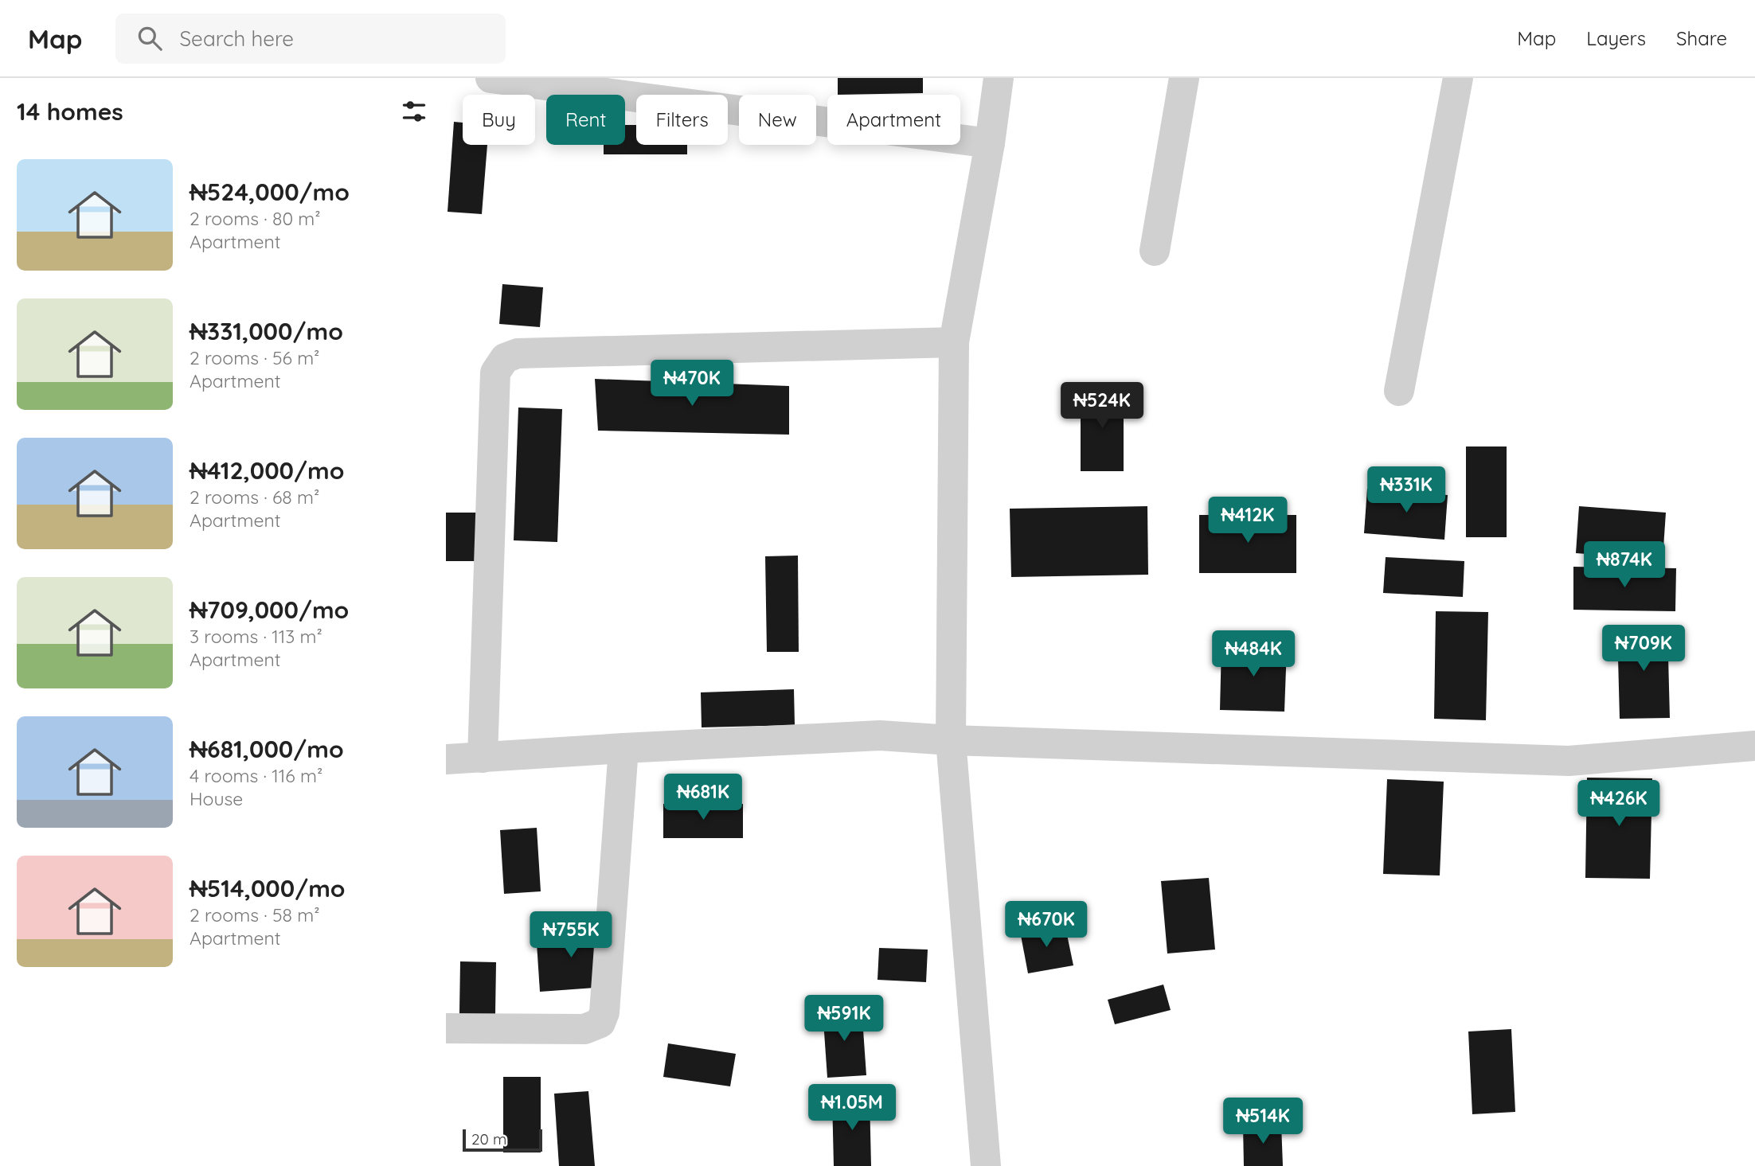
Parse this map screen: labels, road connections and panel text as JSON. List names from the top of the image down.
{
  "scale_bar": "20 m",
  "page": {
    "header": "Map",
    "search": "Search here",
    "nav": ["Map", "Layers", "Share"],
    "heading": "14 homes",
    "chip": [
      "Buy",
      "Rent",
      "Filters",
      "New",
      "Apartment"
    ],
    "list": [
      {
        "name": "₦524,000/mo",
        "note": "2 rooms · 80 m² · Apartment"
      },
      {
        "name": "₦331,000/mo",
        "note": "2 rooms · 56 m² · Apartment"
      },
      {
        "name": "₦412,000/mo",
        "note": "2 rooms · 68 m² · Apartment"
      },
      {
        "name": "₦709,000/mo",
        "note": "3 rooms · 113 m² · Apartment"
      },
      {
        "name": "₦681,000/mo",
        "note": "4 rooms · 116 m² · House"
      },
      {
        "name": "₦514,000/mo",
        "note": "2 rooms · 58 m² · Apartment"
      }
    ],
    "price": [
      "₦470K",
      "₦524K",
      "₦331K",
      "₦412K",
      "₦874K",
      "₦709K",
      "₦484K",
      "₦681K",
      "₦426K",
      "₦670K",
      "₦755K",
      "₦591K",
      "₦1.05M",
      "₦514K"
    ],
    "scale": "20 m"
  }
}
